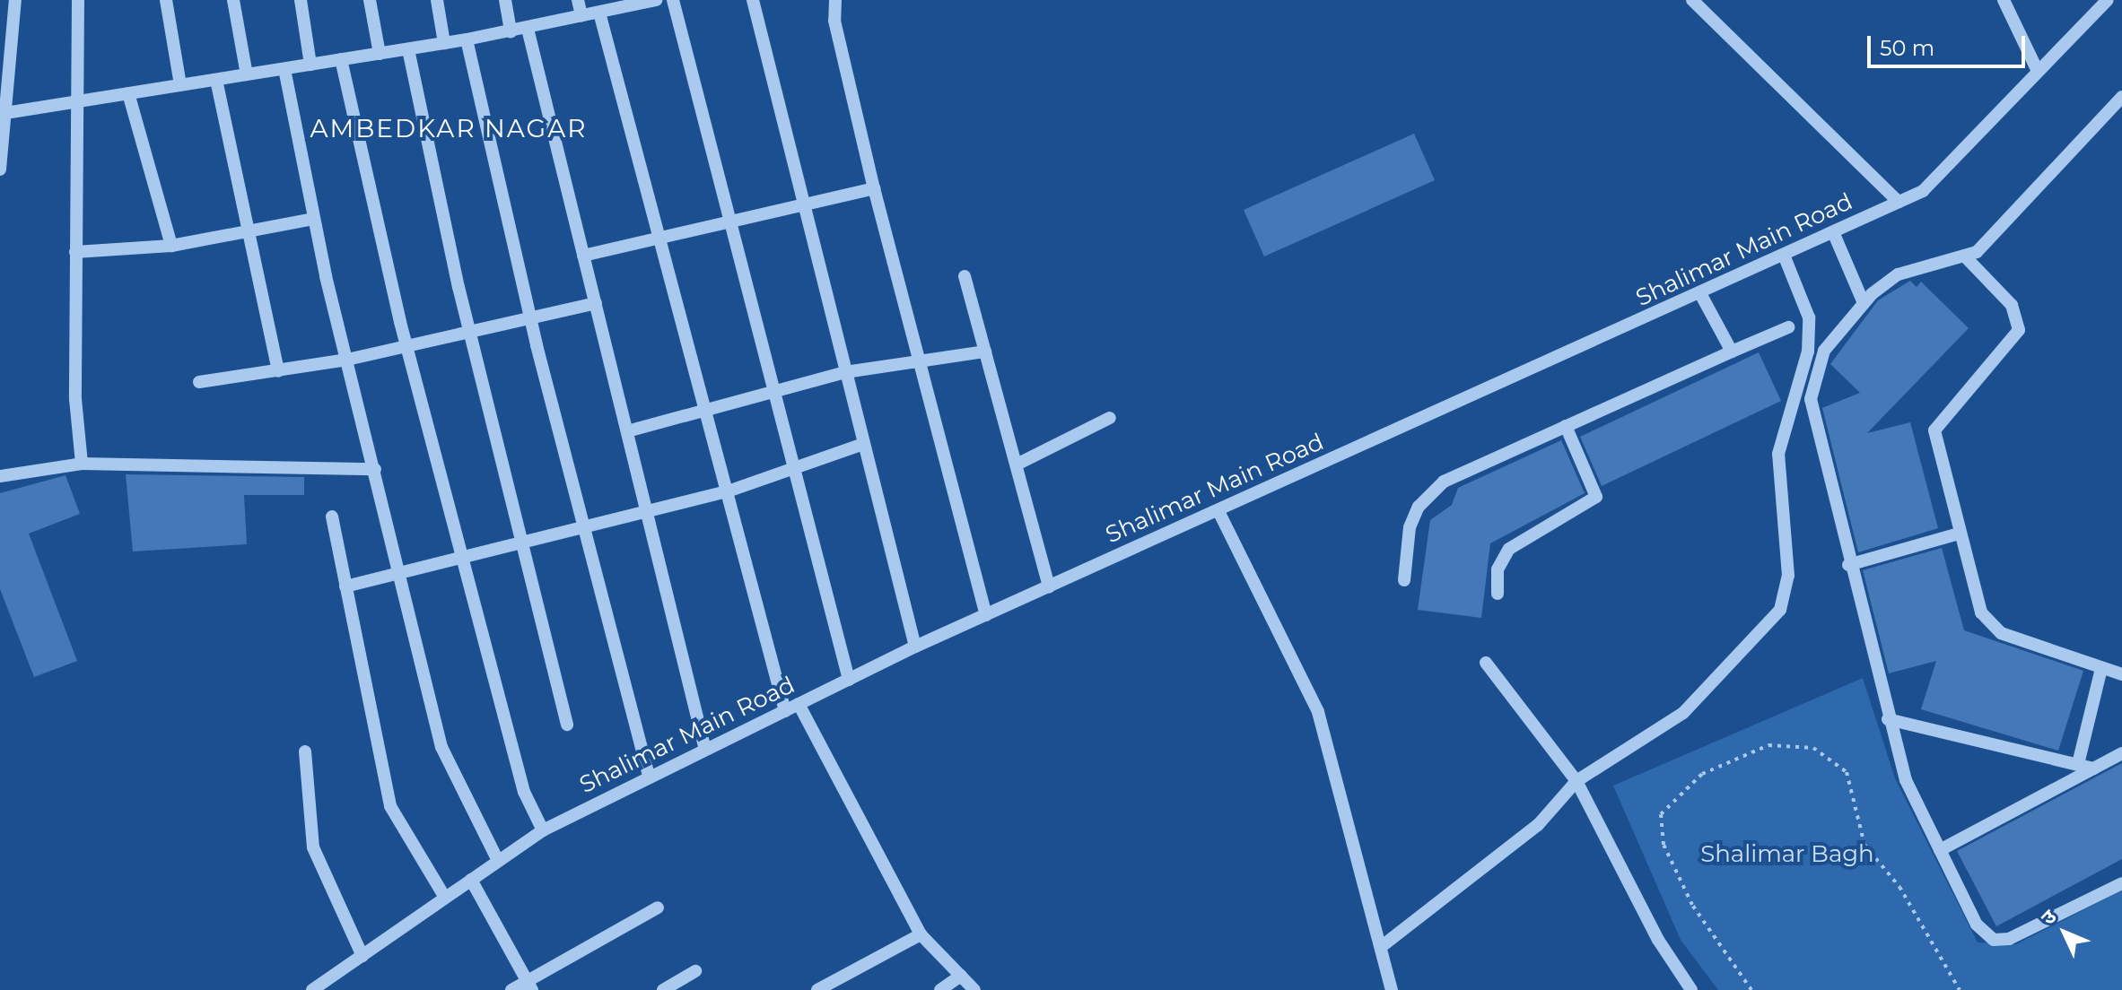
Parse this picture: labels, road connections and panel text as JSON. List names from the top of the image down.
{
  "streets": {
    "street": ["Shalimar Main Road"]
  },
  "districts": ["AMBEDKAR NAGAR"],
  "parks": ["Shalimar Bagh"],
  "scale_bar": "50 m",
  "north": "top left"
}
